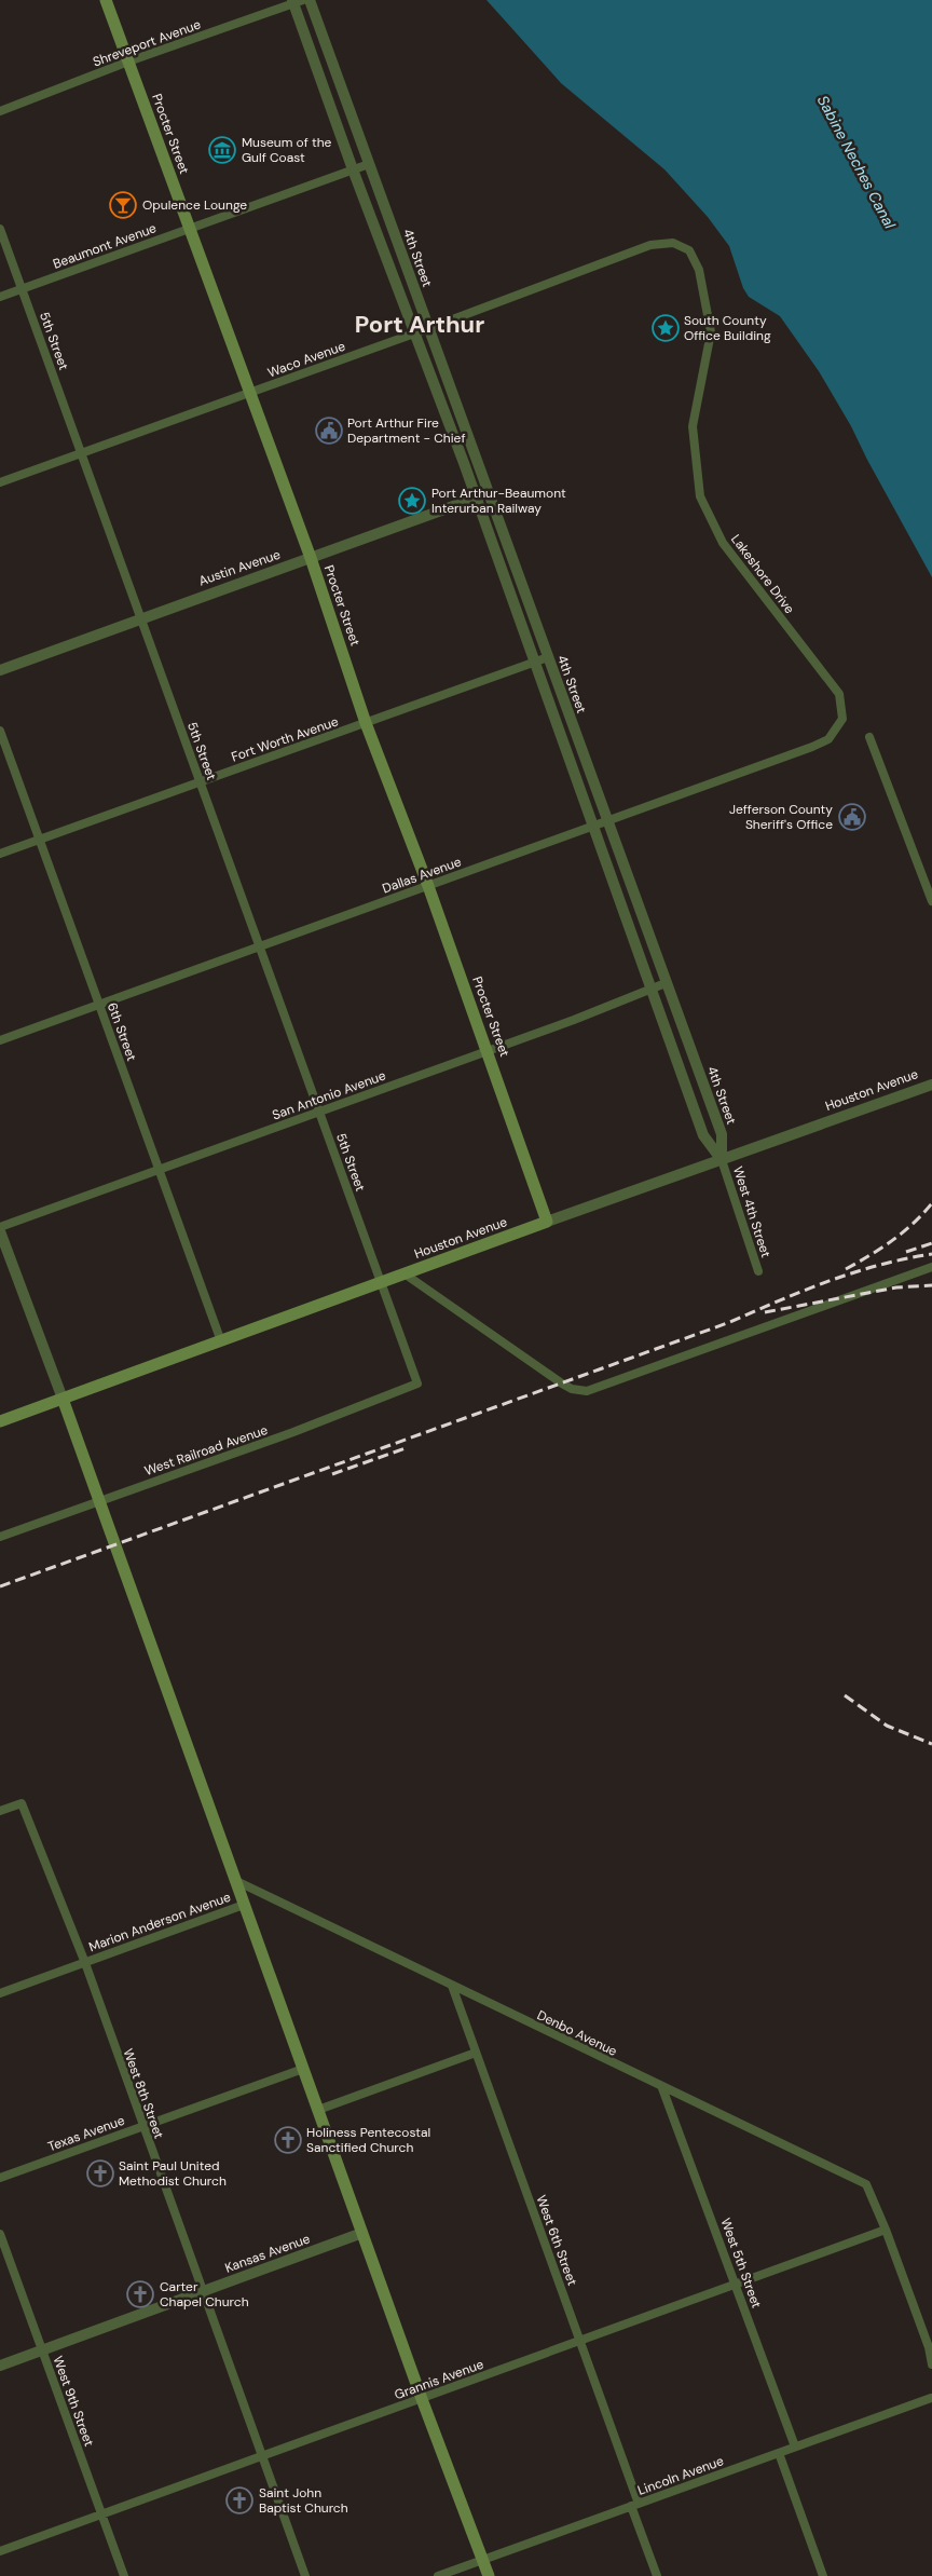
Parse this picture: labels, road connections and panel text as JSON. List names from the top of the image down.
{
  "streets": {
    "main road": ["Procter Street", "Houston Avenue"],
    "street": [
      "Shreveport Avenue",
      "Beaumont Avenue",
      "4th Street",
      "5th Street",
      "Waco Avenue",
      "Austin Avenue",
      "Lakeshore Drive",
      "Fort Worth Avenue",
      "Dallas Avenue",
      "6th Street",
      "San Antonio Avenue",
      "West 4th Street",
      "West Railroad Avenue",
      "Marion Anderson Avenue",
      "Denbo Avenue",
      "West 8th Street",
      "Texas Avenue",
      "West 6th Street",
      "Kansas Avenue",
      "West 5th Street",
      "Grannis Avenue",
      "West 9th Street",
      "Lincoln Avenue"
    ]
  },
  "crossings": [
    ["Shreveport Avenue", "Procter Street"],
    ["Shreveport Avenue", "4th Street"],
    ["Procter Street", "Beaumont Avenue"],
    ["Procter Street", "Waco Avenue"],
    ["Procter Street", "Austin Avenue"],
    ["Procter Street", "Fort Worth Avenue"],
    ["Procter Street", "Dallas Avenue"],
    ["Procter Street", "Houston Avenue"],
    ["Procter Street", "San Antonio Avenue"],
    ["Beaumont Avenue", "4th Street"],
    ["Beaumont Avenue", "5th Street"],
    ["4th Street", "Waco Avenue"],
    ["4th Street", "Austin Avenue"],
    ["4th Street", "Fort Worth Avenue"],
    ["4th Street", "Dallas Avenue"],
    ["4th Street", "Houston Avenue"],
    ["4th Street", "San Antonio Avenue"],
    ["4th Street", "West 4th Street"],
    ["5th Street", "Waco Avenue"],
    ["5th Street", "Austin Avenue"],
    ["5th Street", "Fort Worth Avenue"],
    ["5th Street", "Dallas Avenue"],
    ["5th Street", "Houston Avenue"],
    ["5th Street", "San Antonio Avenue"],
    ["5th Street", "West Railroad Avenue"],
    ["Waco Avenue", "Lakeshore Drive"],
    ["Lakeshore Drive", "Dallas Avenue"],
    ["Fort Worth Avenue", "6th Street"],
    ["Dallas Avenue", "6th Street"],
    ["6th Street", "Houston Avenue"],
    ["6th Street", "San Antonio Avenue"],
    ["Houston Avenue", "West 4th Street"],
    ["Houston Avenue", "West Railroad Avenue"],
    ["Marion Anderson Avenue", "West 8th Street"],
    ["Denbo Avenue", "West 6th Street"],
    ["Denbo Avenue", "West 5th Street"],
    ["Denbo Avenue", "Grannis Avenue"],
    ["West 8th Street", "Texas Avenue"],
    ["West 8th Street", "Kansas Avenue"],
    ["West 8th Street", "Grannis Avenue"],
    ["West 6th Street", "Grannis Avenue"],
    ["West 6th Street", "Lincoln Avenue"],
    ["Kansas Avenue", "West 9th Street"],
    ["West 5th Street", "Grannis Avenue"],
    ["West 5th Street", "Lincoln Avenue"],
    ["Grannis Avenue", "West 9th Street"]
  ],
  "districts": ["Port Arthur"],
  "water": ["Sabine Neches Canal"],
  "places": {
    "museum": ["Museum of the Gulf Coast"],
    "bar": ["Opulence Lounge"],
    "place": ["South County Office Building", "Port Arthur-Beaumont Interurban Railway"],
    "public building": ["Port Arthur Fire Department - Chief", "Jefferson County Sheriff's Office"],
    "church": [
      "Holiness Pentecostal Sanctified Church",
      "Saint Paul United Methodist Church",
      "Carter Chapel Church",
      "Saint John Baptist Church"
    ]
  }
}
